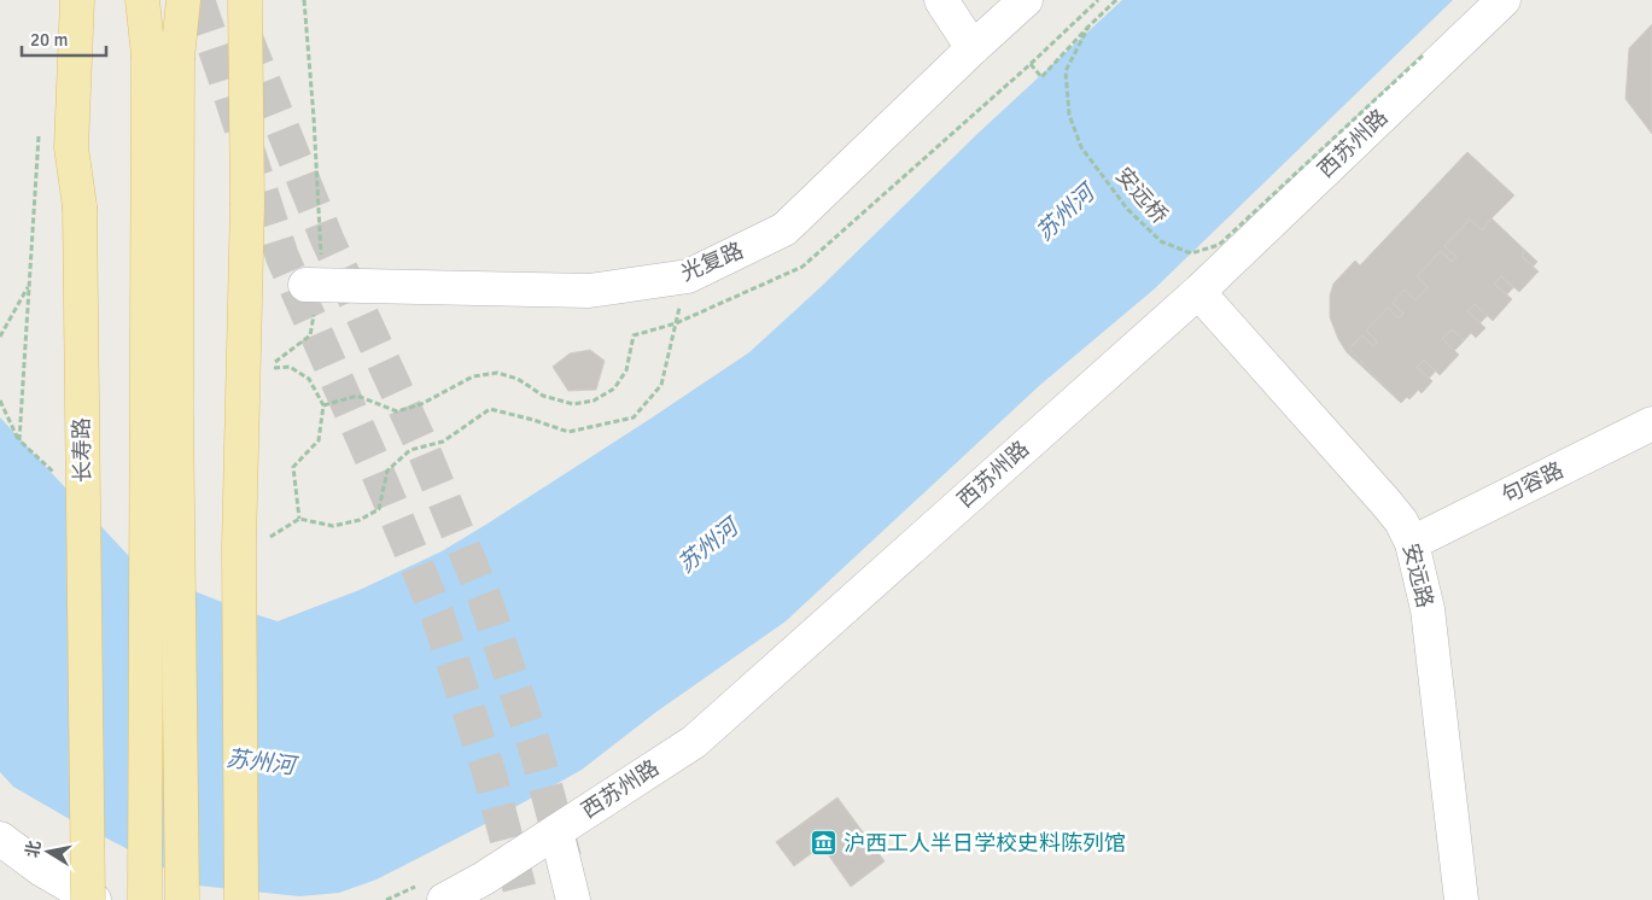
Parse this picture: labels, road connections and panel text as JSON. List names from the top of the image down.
{
  "streets": {
    "main road": ["长寿路"],
    "street": [
      "西苏州路",
      "光复路",
      "句容路",
      "安远路"
    ],
    "path": ["安远桥"]
  },
  "crossings": [
    ["西苏州路", "安远路"],
    ["句容路", "安远路"]
  ],
  "water": ["苏州河"],
  "places": {
    "museum": ["沪西工人半日学校史料陈列馆"]
  },
  "scale_bar": "20 m",
  "north": "left"
}
